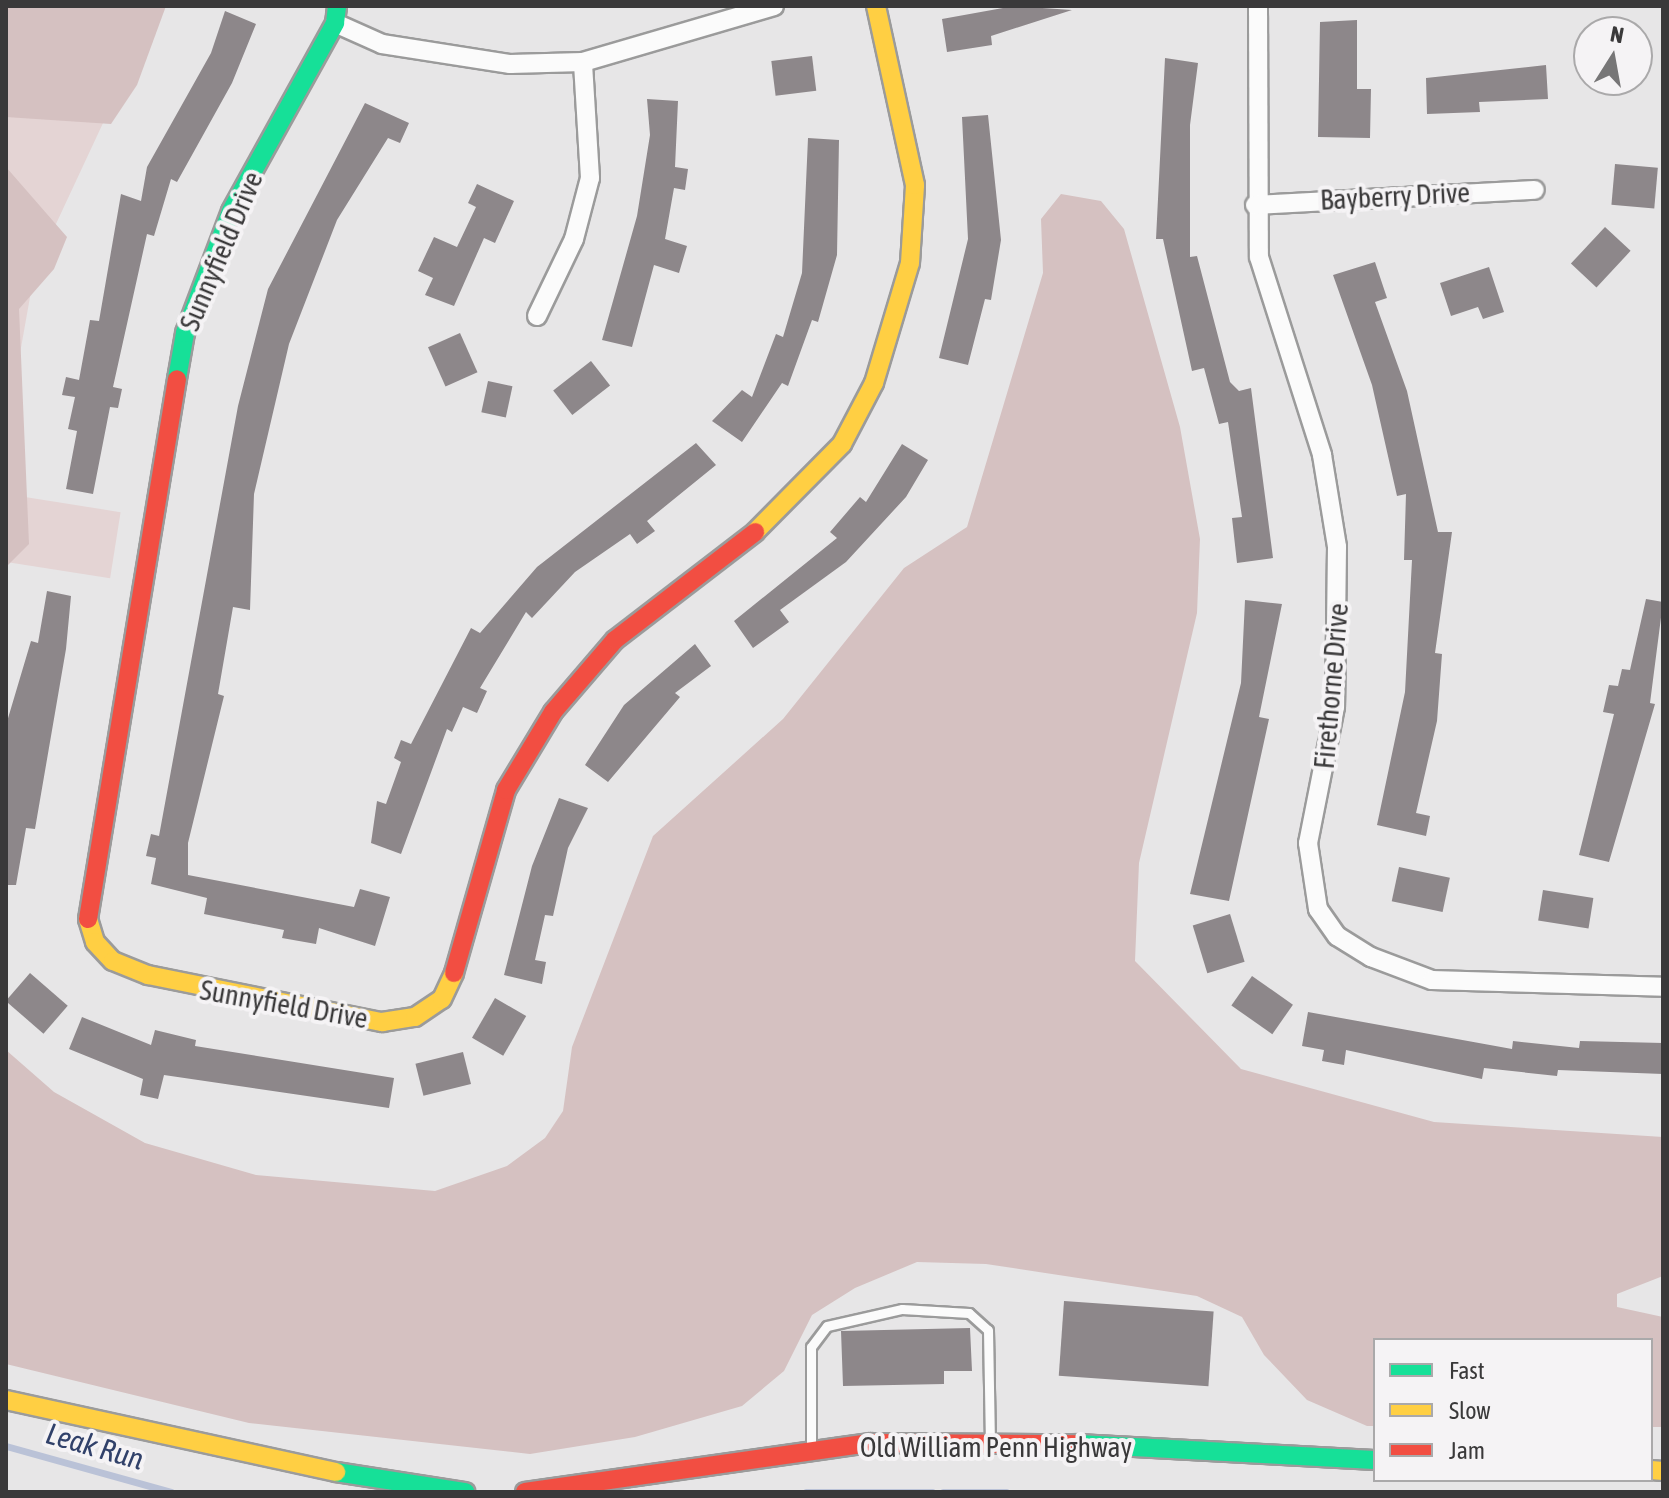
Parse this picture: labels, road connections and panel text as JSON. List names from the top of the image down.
{
  "streets": {
    "street": [
      "Bayberry Drive",
      "Sunnyfield Drive",
      "Firethorne Drive",
      "Old William Penn Highway"
    ]
  },
  "crossings": [
    ["Bayberry Drive", "Firethorne Drive"]
  ],
  "water": ["Leak Run"],
  "legend": ["Fast", "Slow", "Jam"],
  "north": "top"
}
